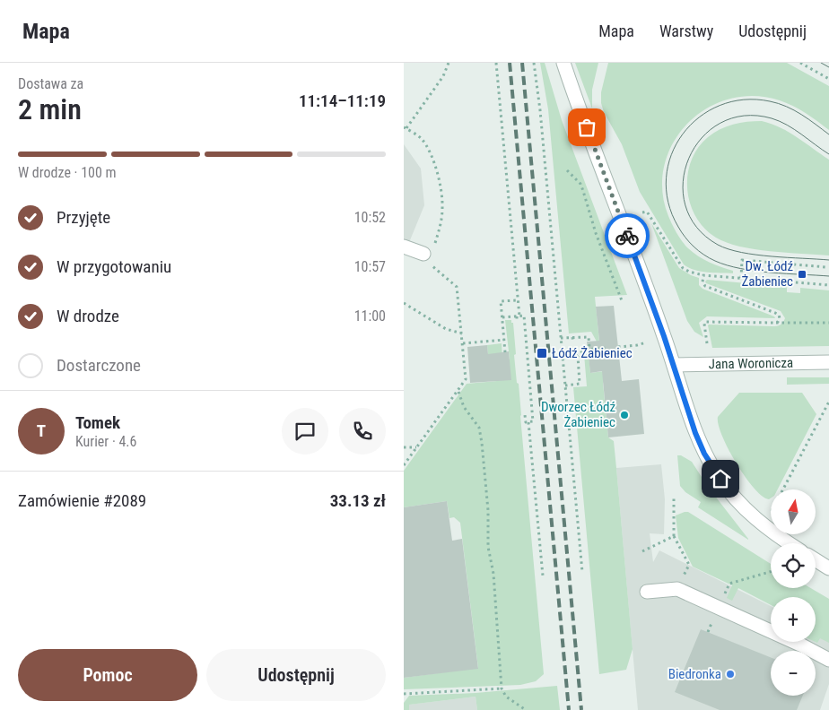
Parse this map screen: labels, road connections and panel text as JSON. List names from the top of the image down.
{
  "streets": {
    "street": ["Jana Woronicza"]
  },
  "places": {
    "transit": ["Dw. Łódź Żabieniec", "Łódź Żabieniec"],
    "other": ["Dworzec Łódź Żabieniec", "Biedronka"]
  },
  "north": "top",
  "page": {
    "header": "Mapa",
    "nav": ["Mapa", "Warstwy", "Udostępnij"],
    "heading": ["2 min", "Dostawa za", "11:14–11:19"],
    "panel": [
      "Tomek",
      "Kurier · 4.6",
      "Zamówienie #2089",
      "33.13 zł"
    ],
    "bar": "W drodze · 100 m",
    "list": [
      ["Przyjęte", "10:52"],
      ["W przygotowaniu", "10:57"],
      ["W drodze", "11:00"],
      "Dostarczone"
    ],
    "round": "T",
    "map_buttons": ["+", "−"],
    "buttons": ["Pomoc", "Udostępnij"]
  }
}
